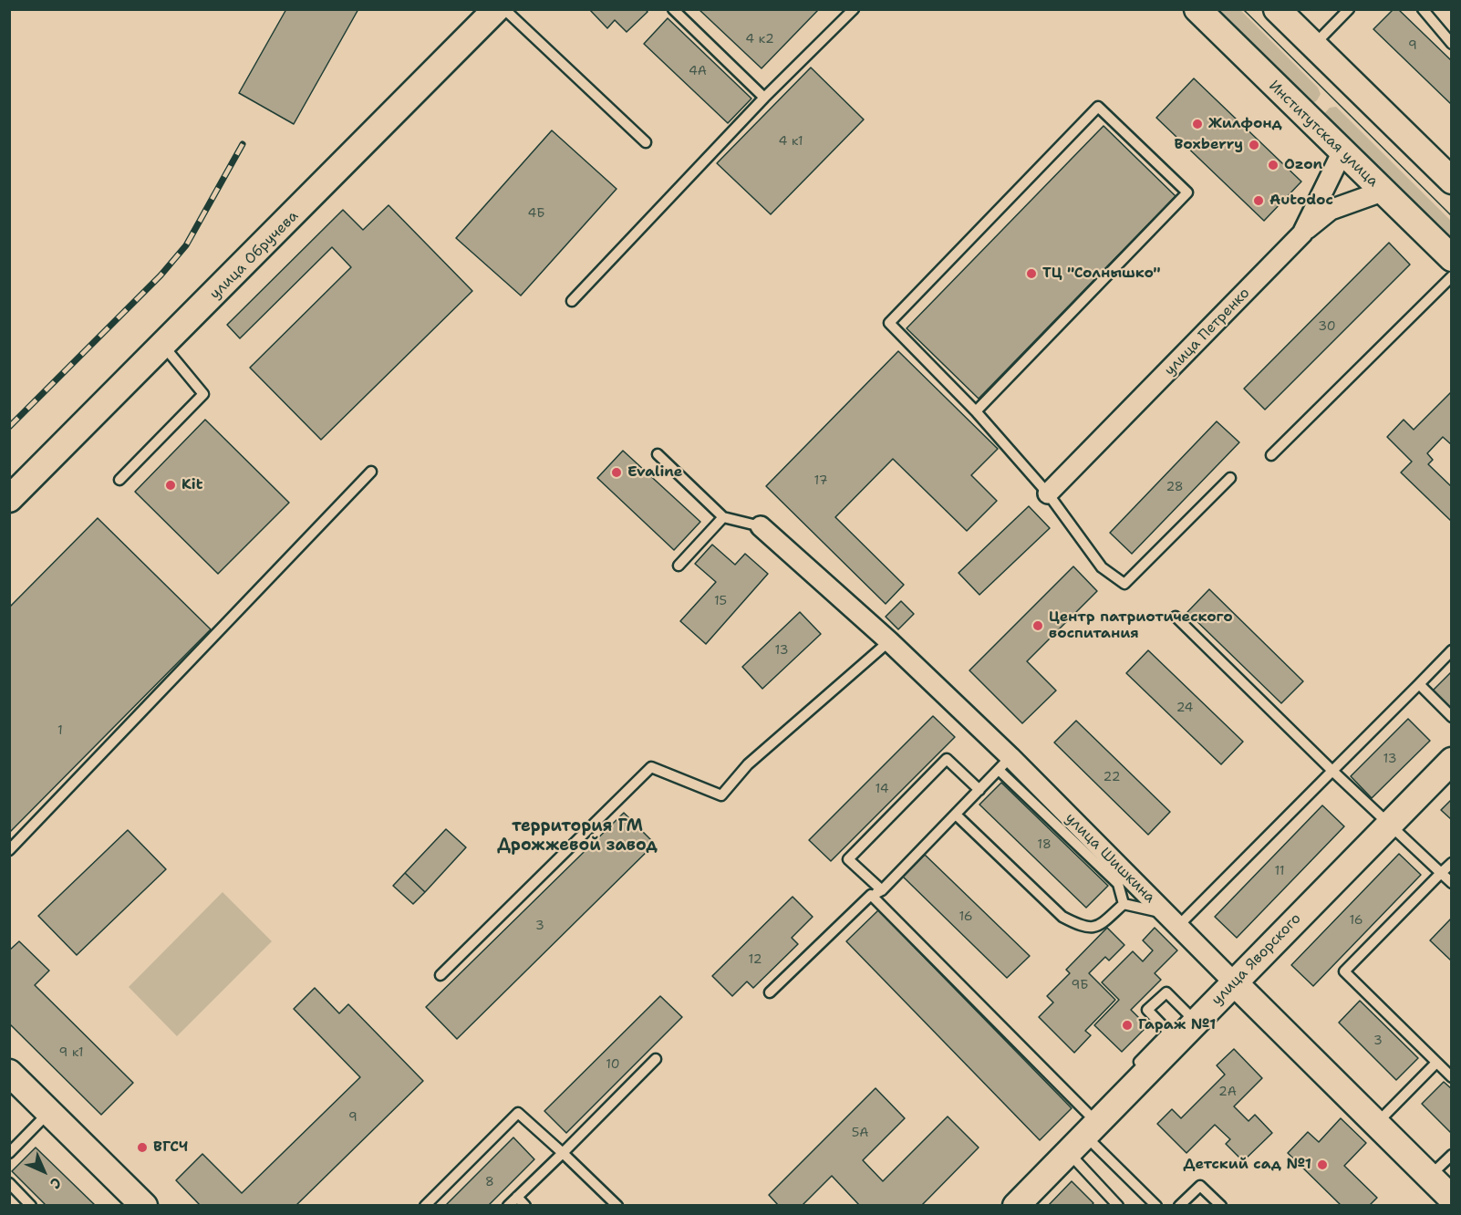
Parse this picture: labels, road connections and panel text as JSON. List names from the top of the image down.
{
  "streets": {
    "main road": [
      "Институтская улица",
      "улица Обручева",
      "улица Шишкина",
      "улица Яворского"
    ],
    "street": ["улица Петренко"]
  },
  "crossings": [
    ["Институтская улица", "улица Петренко"],
    ["улица Шишкина", "улица Яворского"]
  ],
  "districts": ["территория ГМ Дрожжевой завод"],
  "places": [
    "Жилфонд",
    "Boxberry",
    "Ozon",
    "Autodoc",
    "ТЦ \"Солнышко\"",
    "Evaline",
    "Kit",
    "Центр патриотического воспитания",
    "Гараж №1",
    "ВГСЧ",
    "Детский сад №1"
  ],
  "house_numbers": [
    "4 к2",
    "9",
    "4А",
    "4 к1",
    "4Б",
    "30",
    "17",
    "28",
    "15",
    "13",
    "24",
    "1",
    "13",
    "22",
    "14",
    "18",
    "11",
    "16",
    "16",
    "3",
    "12",
    "9Б",
    "3",
    "9 к1",
    "10",
    "2А",
    "9",
    "5А",
    "8"
  ],
  "north": "bottom right"
}
